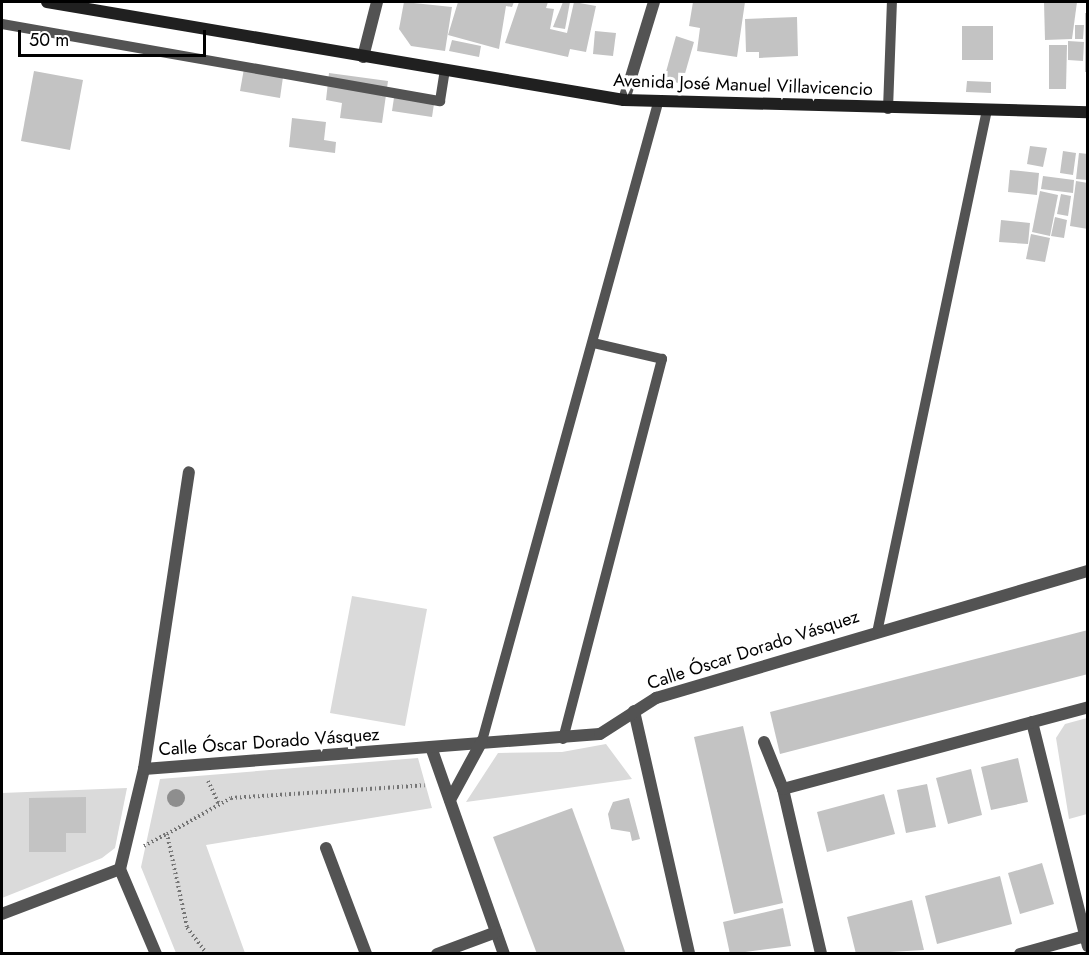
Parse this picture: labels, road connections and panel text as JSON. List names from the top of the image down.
{
  "streets": {
    "main road": ["Avenida José Manuel Villavicencio"],
    "street": ["Calle Óscar Dorado Vásquez"]
  },
  "scale_bar": "50 m"
}
